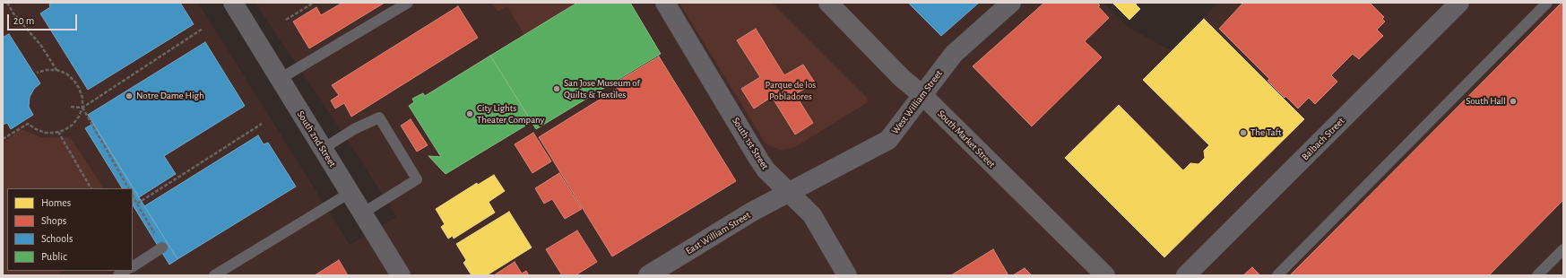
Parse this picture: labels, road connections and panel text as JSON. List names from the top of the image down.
{
  "streets": {
    "main road": ["South Market Street"],
    "street": [
      "West William Street",
      "South 2nd Street",
      "Balbach Street",
      "South 1st Street",
      "East William Street"
    ]
  },
  "crossings": [
    ["West William Street", "South Market Street"],
    ["West William Street", "South 1st Street"],
    ["West William Street", "East William Street"],
    ["South 1st Street", "East William Street"]
  ],
  "parks": ["Parque de los Pobladores"],
  "places": [
    "San Jose Museum of Quilts & Textiles",
    "Notre Dame High",
    "South Hall",
    "City Lights Theater Company",
    "The Taft"
  ],
  "legend": [
    "Homes",
    "Shops",
    "Schools",
    "Public"
  ],
  "scale_bar": "20 m"
}
